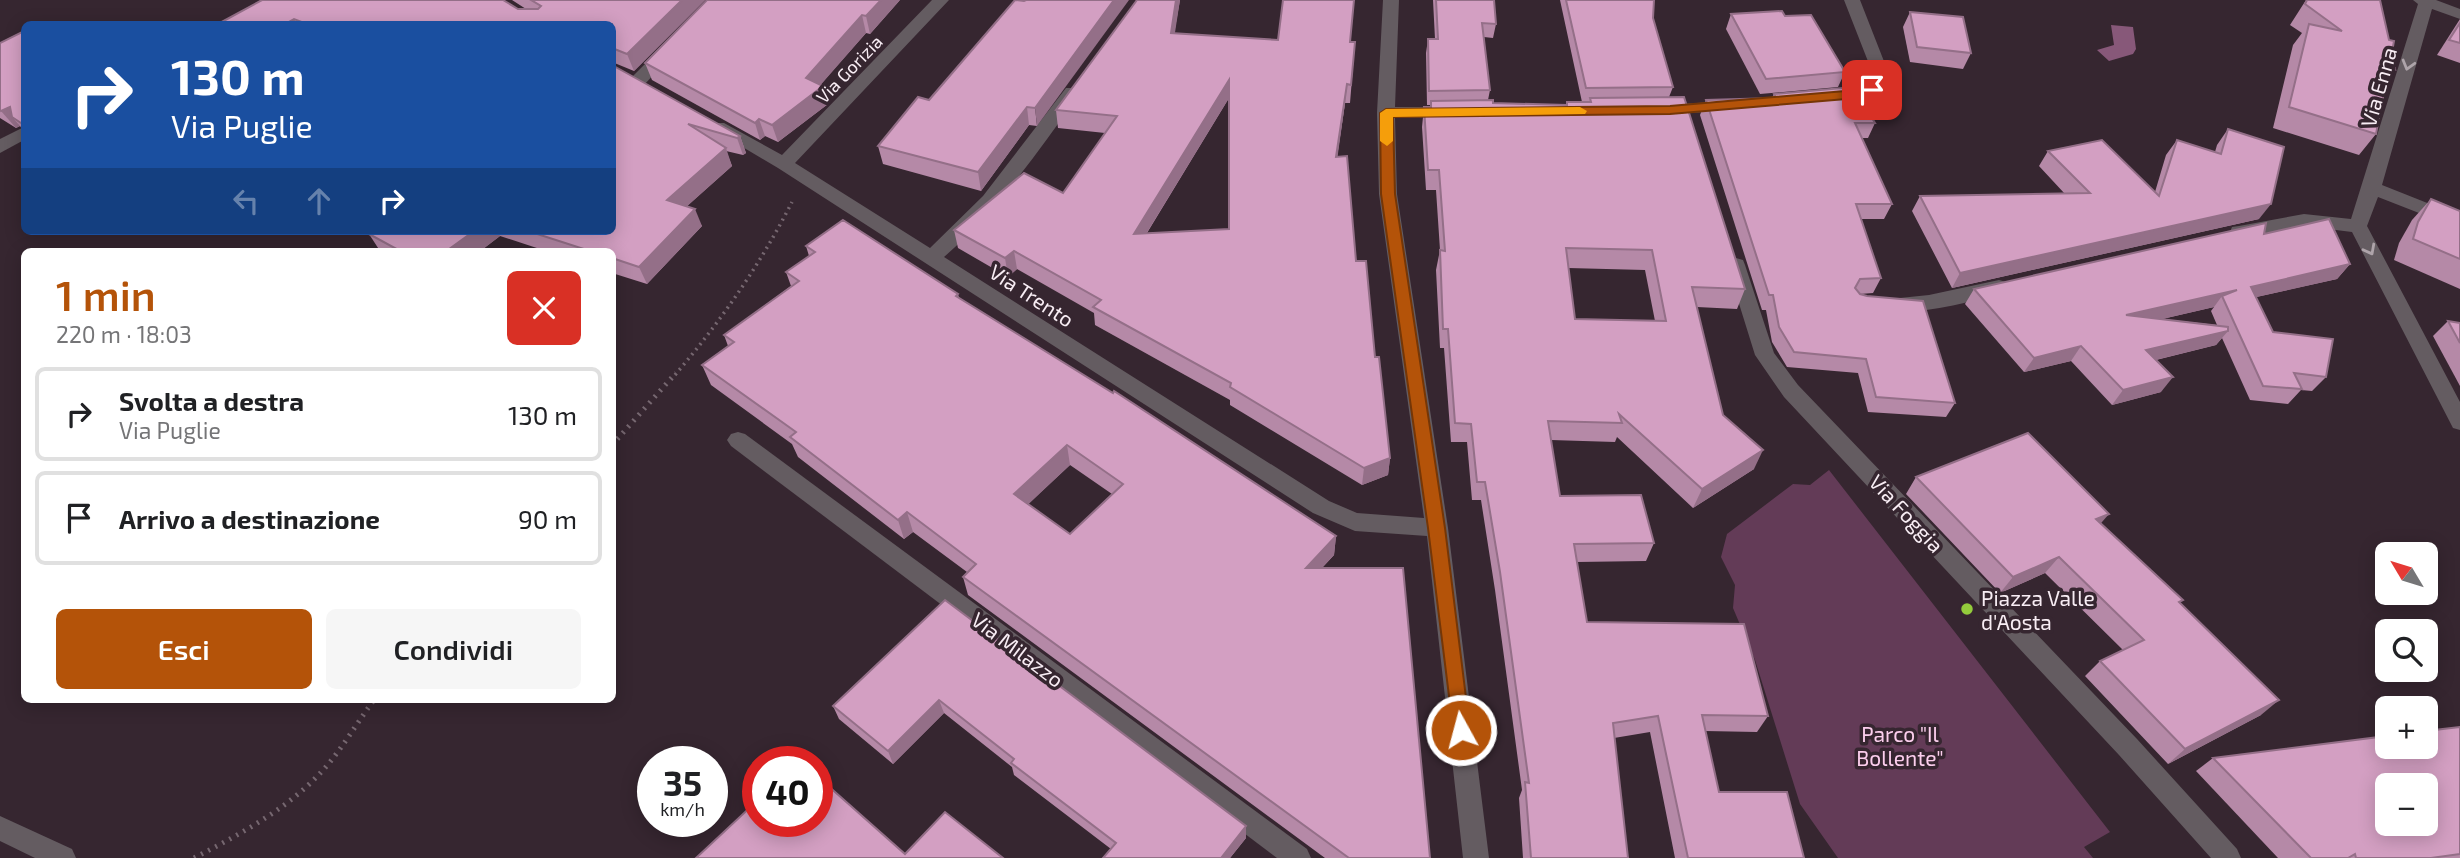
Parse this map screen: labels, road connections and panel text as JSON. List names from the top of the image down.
{
  "streets": {
    "street": [
      "Via Gorizia",
      "Via Enna",
      "Via Trento",
      "Via Foggia",
      "Via Milazzo"
    ]
  },
  "crossings": [
    ["Via Gorizia", "Via Trento"]
  ],
  "one_way": ["Via Enna"],
  "parks": ["Parco \"Il Bollente\""],
  "places": ["Piazza Valle d'Aosta"],
  "north": "top left",
  "page": {
    "turn": ["130 m", "Via Puglie"],
    "heading": ["1 min", "220 m · 18:03"],
    "list": [
      {
        "name": "Svolta a destra",
        "note": "Via Puglie",
        "value": "130 m"
      },
      {
        "name": "Arrivo a destinazione",
        "value": "90 m"
      }
    ],
    "map_buttons": ["+", "−"],
    "buttons": ["Esci", "Condividi"],
    "speed": "35 km/h",
    "limit": "40"
  }
}
